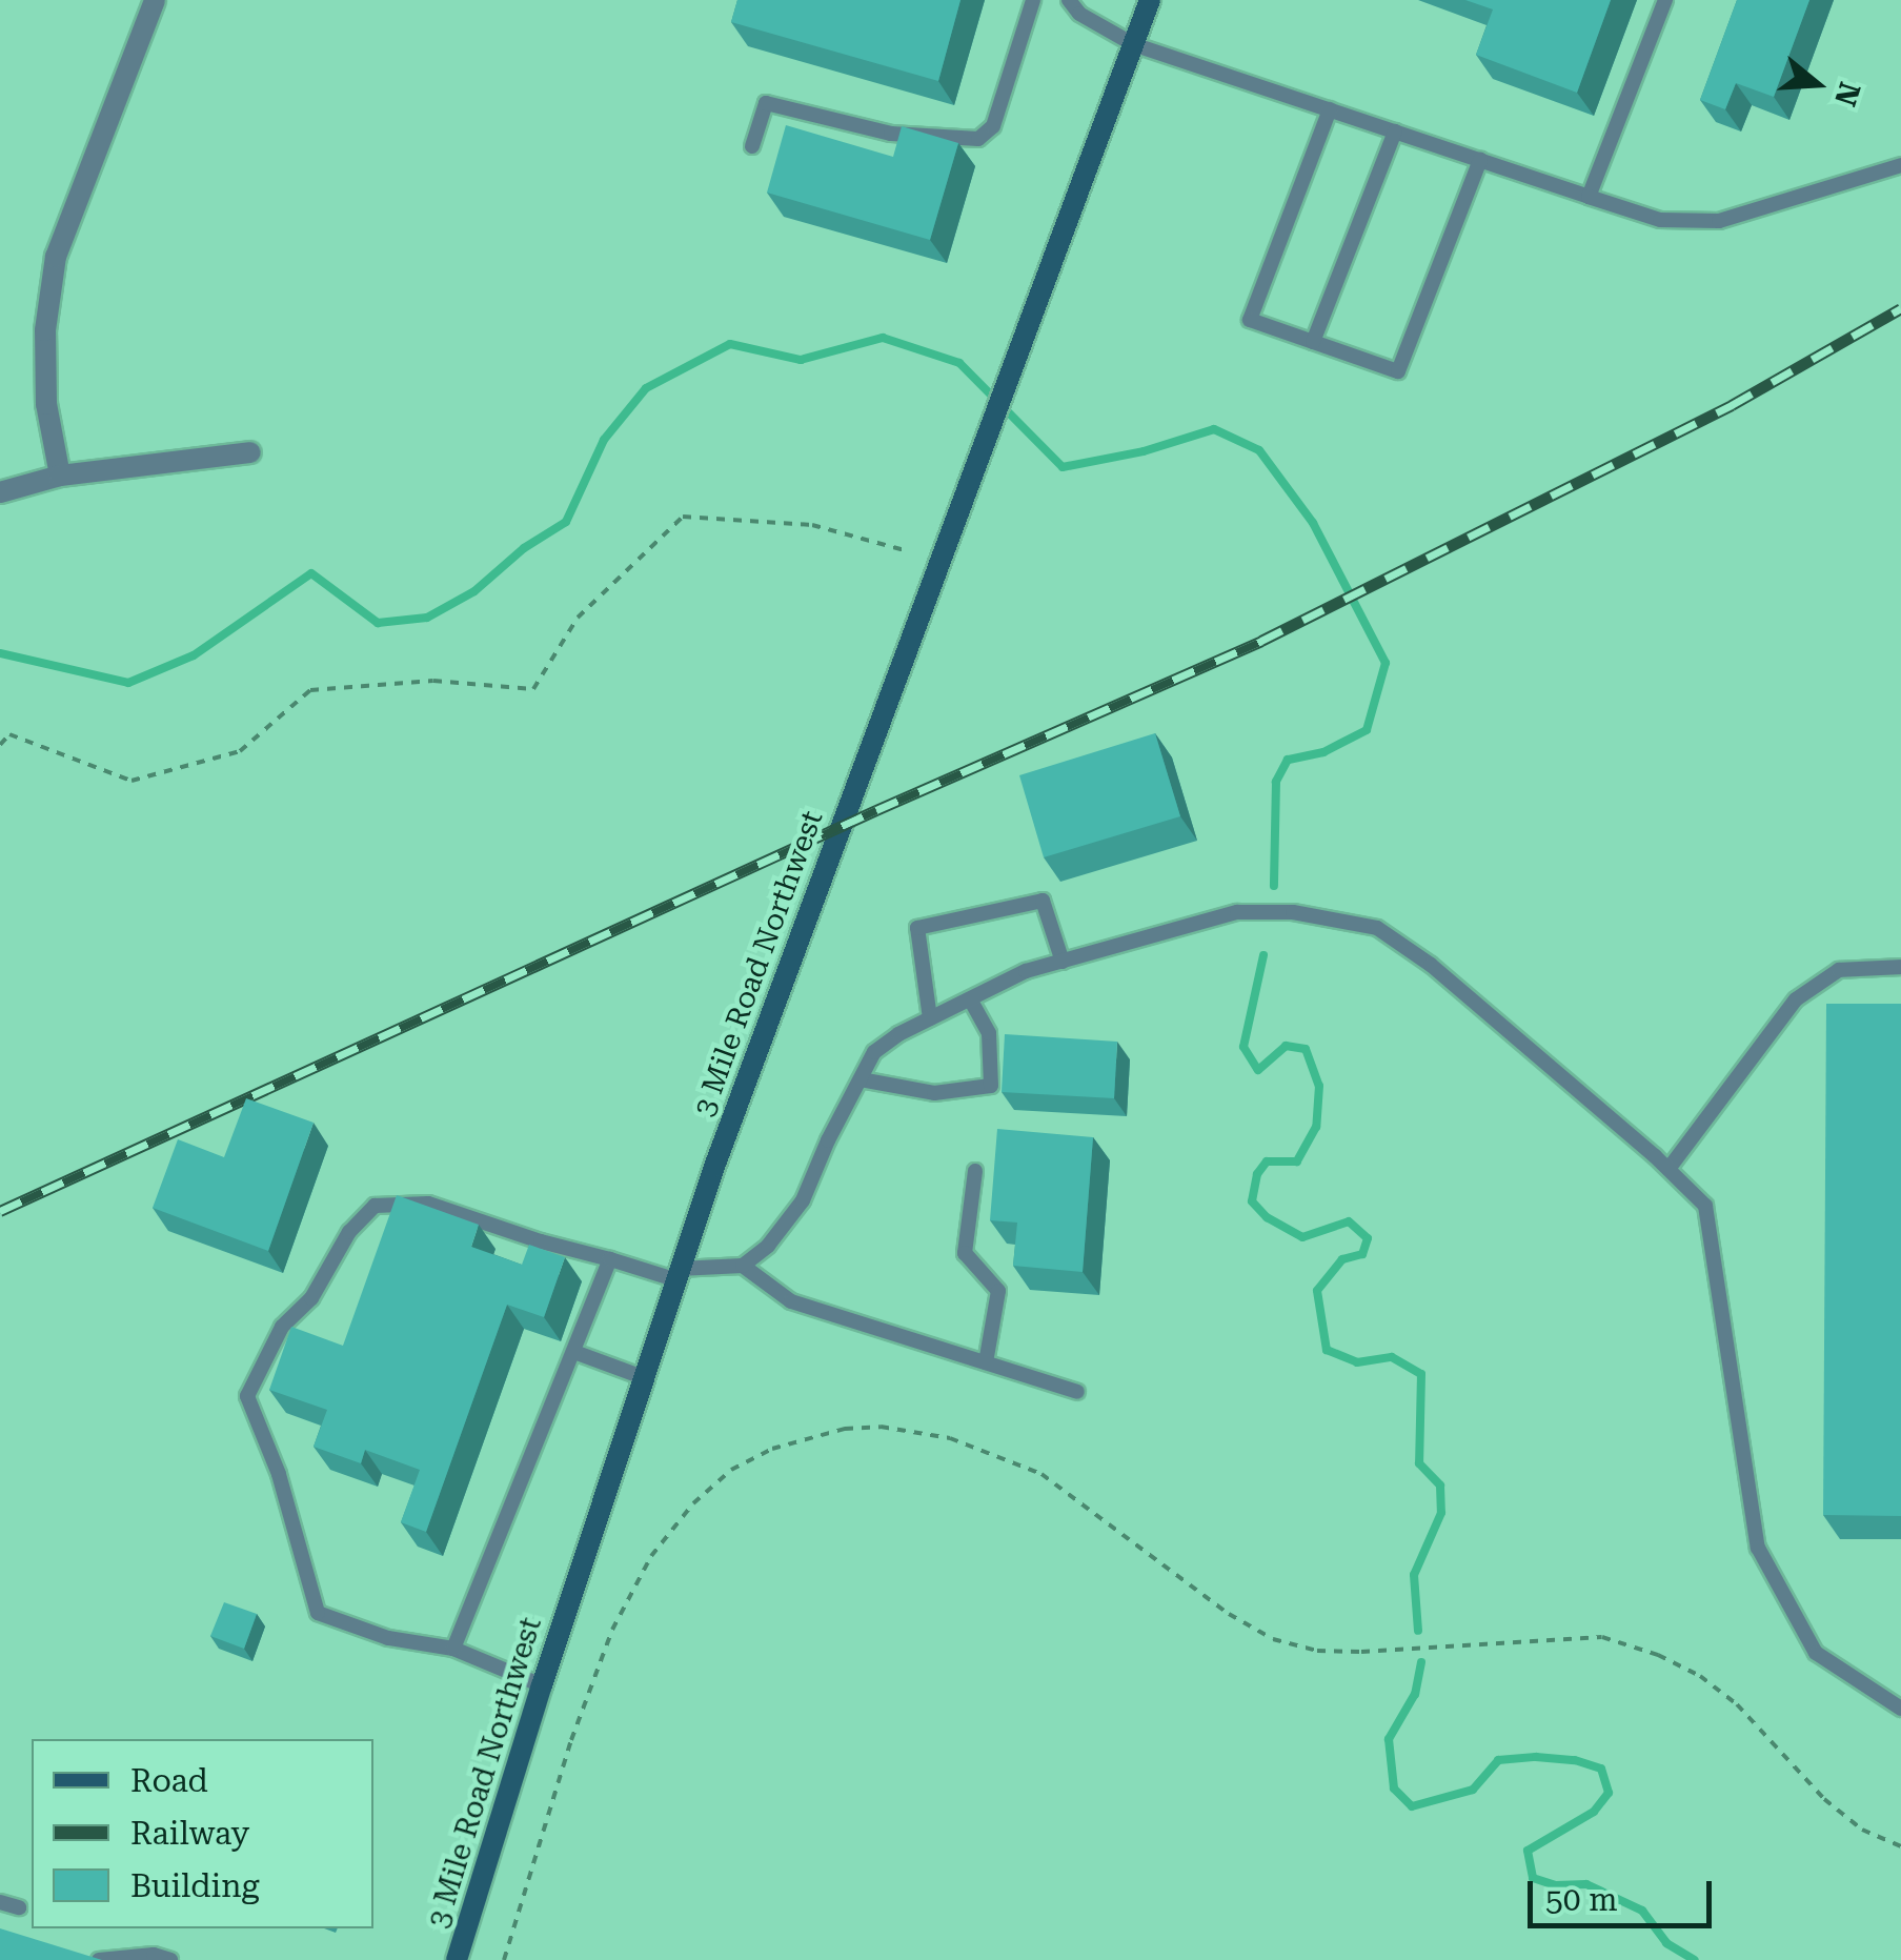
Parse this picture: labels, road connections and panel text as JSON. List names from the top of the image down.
{
  "streets": {
    "main road": ["3 Mile Road Northwest"]
  },
  "legend": ["Road", "Railway", "Building"],
  "scale_bar": "50 m",
  "north": "right"
}
